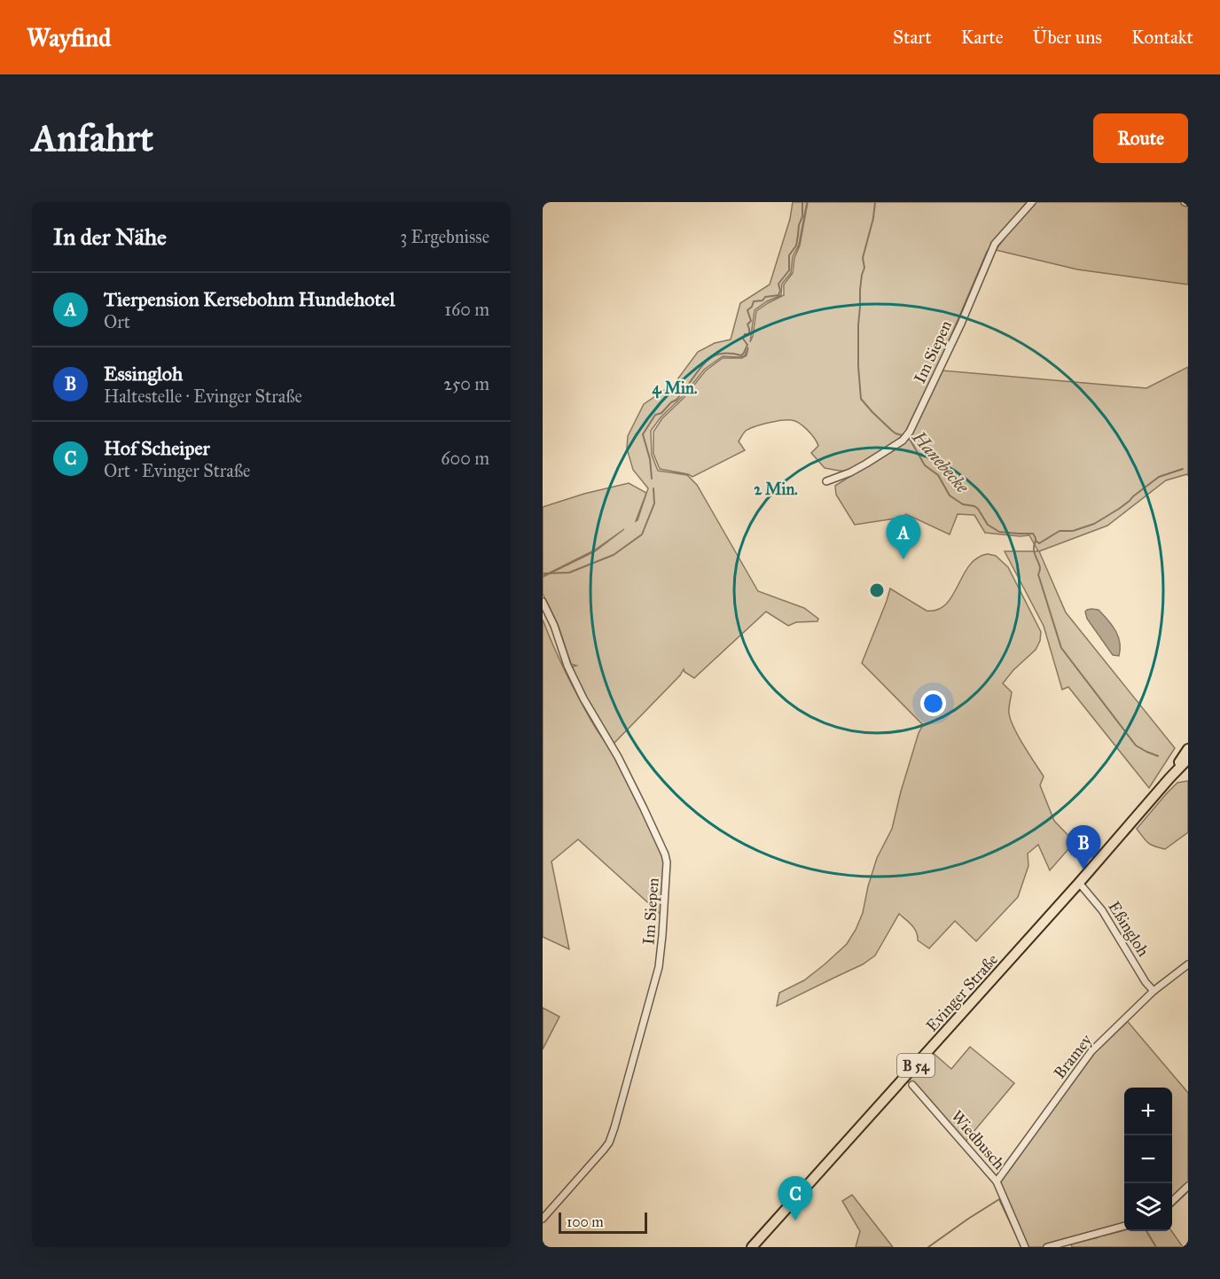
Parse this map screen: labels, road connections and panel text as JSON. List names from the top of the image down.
{
  "streets": {
    "main road": ["Evinger Straße", "B 54"],
    "street": [
      "Im Siepen",
      "Eßingloh",
      "Bramey",
      "Wiedbusch"
    ]
  },
  "crossings": [
    ["Eßingloh", "Evinger Straße"],
    ["Eßingloh", "Bramey"],
    ["Evinger Straße", "B 54"],
    ["Bramey", "Wiedbusch"]
  ],
  "water": ["Hanebecke"],
  "scale_bar": "100 m",
  "page": {
    "header": "Wayfind",
    "nav": [
      "Start",
      "Karte",
      "Über uns",
      "Kontakt"
    ],
    "buttons": "Route",
    "title": "Anfahrt",
    "heading": ["In der Nähe", "3 Ergebnisse"],
    "list": [
      {
        "mark": "A",
        "name": "Tierpension Kersebohm Hundehotel",
        "note": "Ort",
        "value": "160 m"
      },
      {
        "mark": "B",
        "name": "Essingloh",
        "note": "Haltestelle · Evinger Straße",
        "value": "250 m"
      },
      {
        "mark": "C",
        "name": "Hof Scheiper",
        "note": "Ort · Evinger Straße",
        "value": "600 m"
      }
    ],
    "pins": ["A", "B", "C"],
    "map_buttons": ["+", "−"],
    "scale": "100 m"
  },
  "rings": ["4 Min.", "2 Min."]
}
